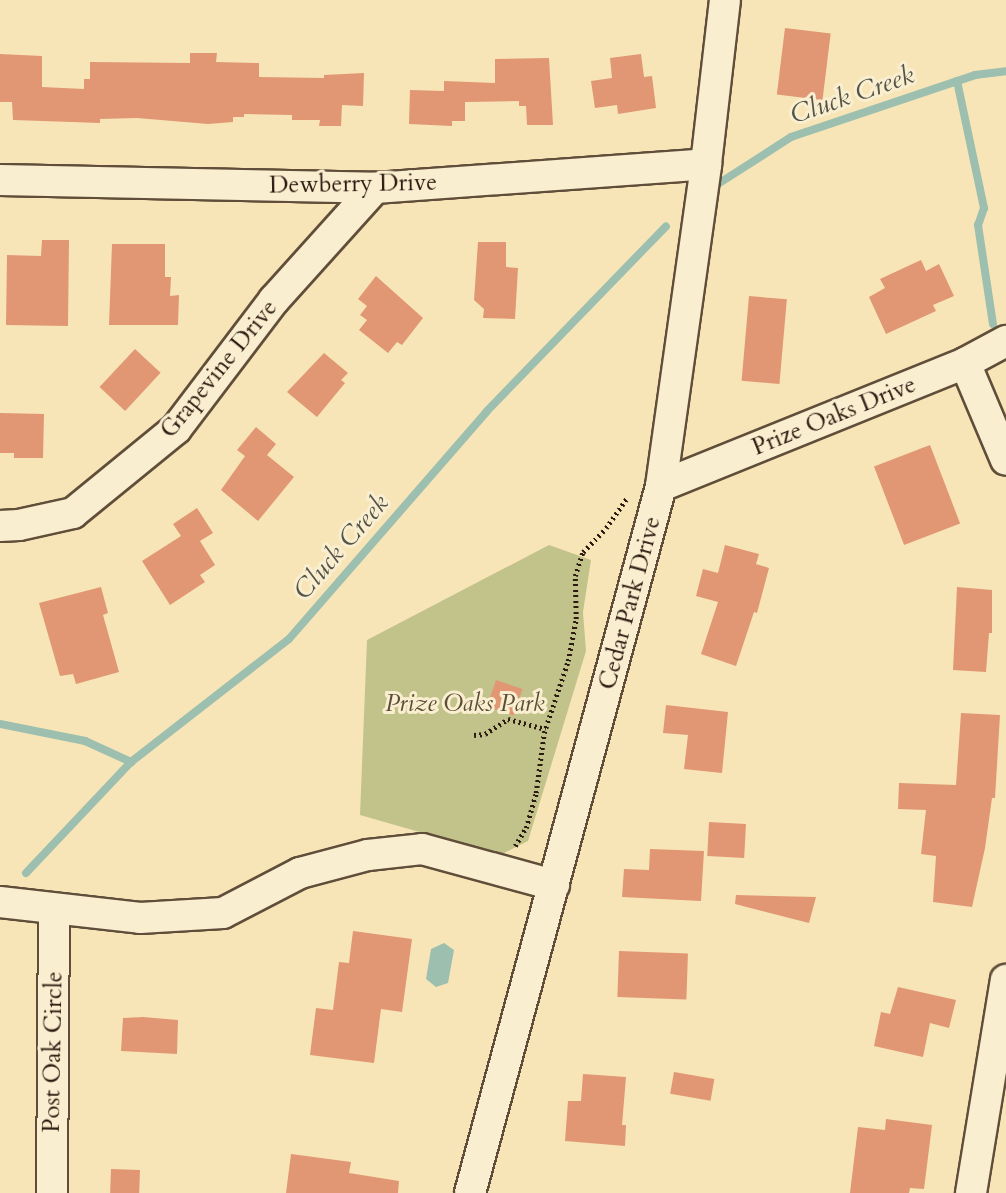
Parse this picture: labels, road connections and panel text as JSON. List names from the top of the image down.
{
  "streets": {
    "street": [
      "Dewberry Drive",
      "Grapevine Drive",
      "Prize Oaks Drive",
      "Cedar Park Drive",
      "Post Oak Circle"
    ]
  },
  "crossings": [
    ["Dewberry Drive", "Grapevine Drive"],
    ["Dewberry Drive", "Cedar Park Drive"],
    ["Prize Oaks Drive", "Cedar Park Drive"]
  ],
  "water": ["Cluck Creek"],
  "parks": ["Prize Oaks Park"]
}
